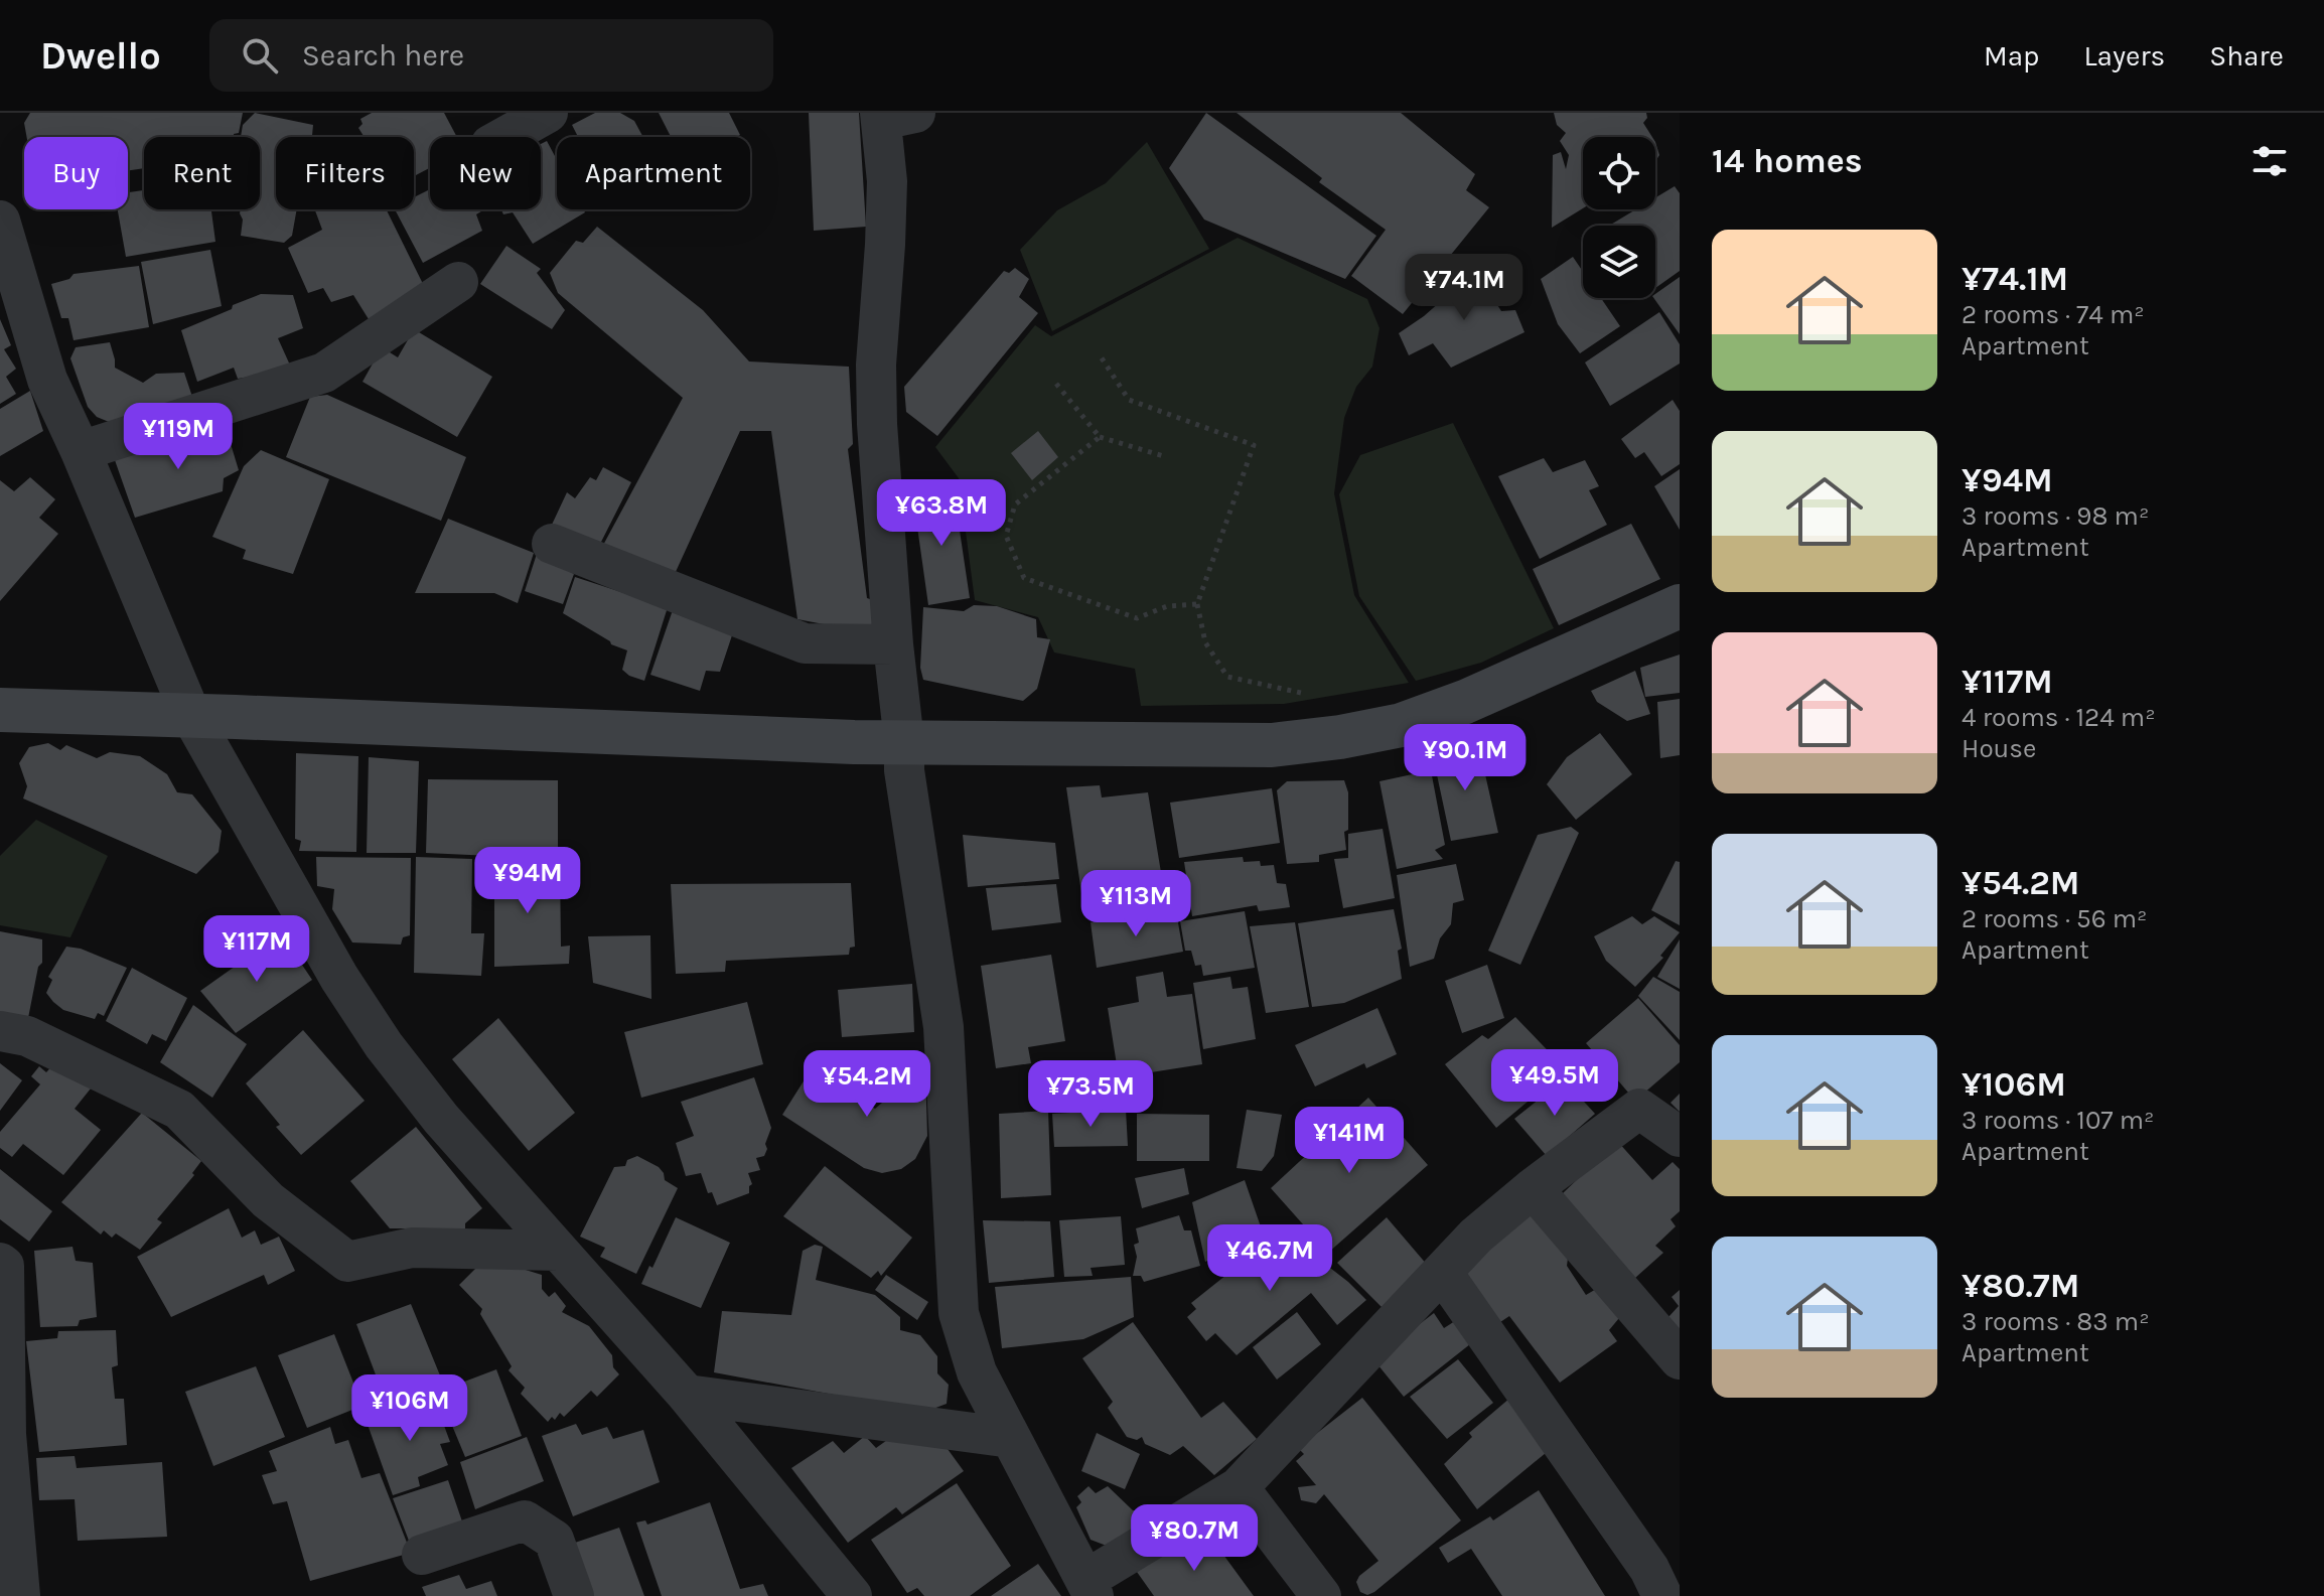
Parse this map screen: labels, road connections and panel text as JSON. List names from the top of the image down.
{
  "page": {
    "header": "Dwello",
    "search": "Search here",
    "nav": ["Map", "Layers", "Share"],
    "heading": "14 homes",
    "chip": [
      "Buy",
      "Rent",
      "Filters",
      "New",
      "Apartment"
    ],
    "list": [
      {
        "name": "¥74.1M",
        "note": "2 rooms · 74 m² · Apartment"
      },
      {
        "name": "¥94M",
        "note": "3 rooms · 98 m² · Apartment"
      },
      {
        "name": "¥117M",
        "note": "4 rooms · 124 m² · House"
      },
      {
        "name": "¥54.2M",
        "note": "2 rooms · 56 m² · Apartment"
      },
      {
        "name": "¥106M",
        "note": "3 rooms · 107 m² · Apartment"
      },
      {
        "name": "¥80.7M",
        "note": "3 rooms · 83 m² · Apartment"
      }
    ],
    "price": [
      "¥74.1M",
      "¥119M",
      "¥63.8M",
      "¥90.1M",
      "¥94M",
      "¥113M",
      "¥117M",
      "¥49.5M",
      "¥54.2M",
      "¥73.5M",
      "¥141M",
      "¥46.7M",
      "¥106M",
      "¥80.7M"
    ]
  }
}
